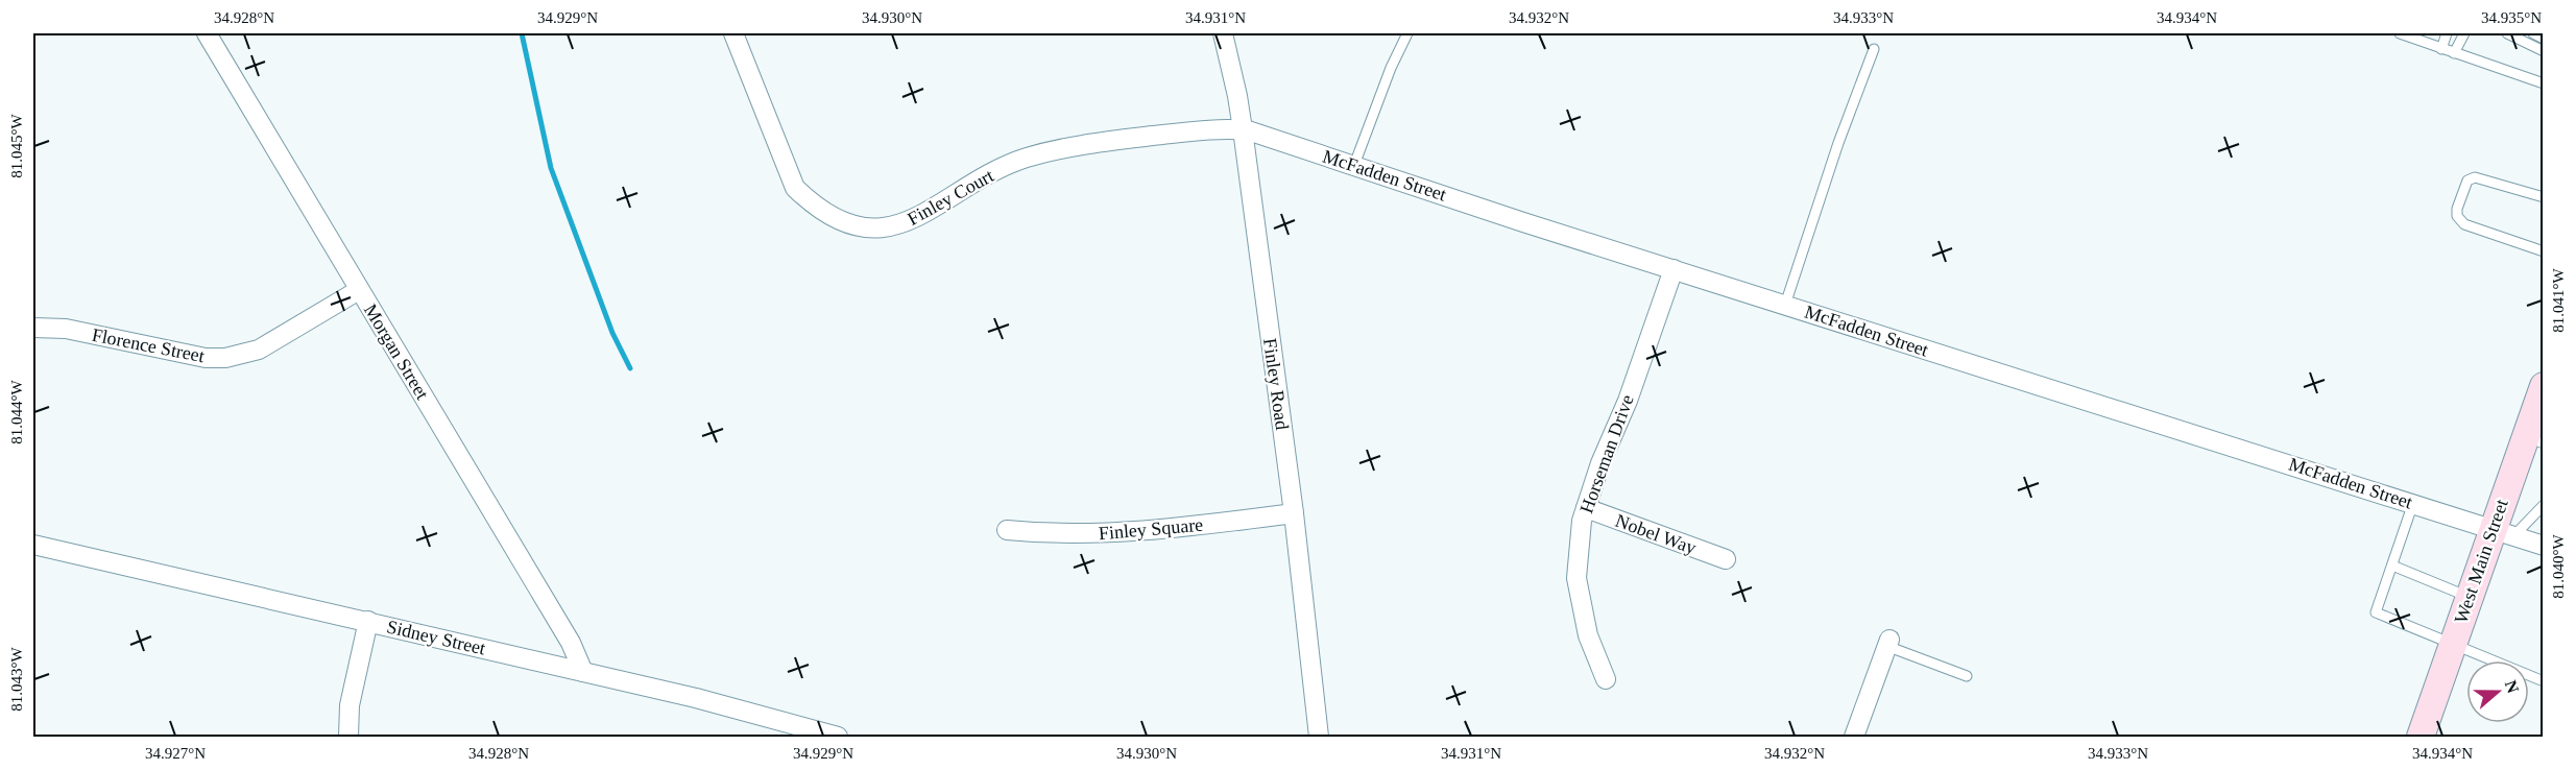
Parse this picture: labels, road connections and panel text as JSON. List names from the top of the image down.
{
  "streets": {
    "main road": ["West Main Street"],
    "street": [
      "McFadden Street",
      "Finley Court",
      "Florence Street",
      "Morgan Street",
      "Finley Road",
      "Horseman Drive",
      "Finley Square",
      "Nobel Way",
      "Sidney Street"
    ]
  },
  "crossings": [
    ["McFadden Street", "Finley Court"],
    ["McFadden Street", "Finley Road"],
    ["McFadden Street", "Horseman Drive"],
    ["McFadden Street", "West Main Street"],
    ["Finley Court", "Finley Road"],
    ["Florence Street", "Morgan Street"],
    ["Morgan Street", "Sidney Street"],
    ["Finley Road", "Finley Square"],
    ["Horseman Drive", "Nobel Way"]
  ],
  "north": "right",
  "coordinates": [
    "34.928°N",
    "34.929°N",
    "34.930°N",
    "34.931°N",
    "34.932°N",
    "34.933°N",
    "34.934°N",
    "34.935°N",
    "81.045°W",
    "81.041°W",
    "81.044°W",
    "81.040°W",
    "81.043°W",
    "34.927°N"
  ]
}
